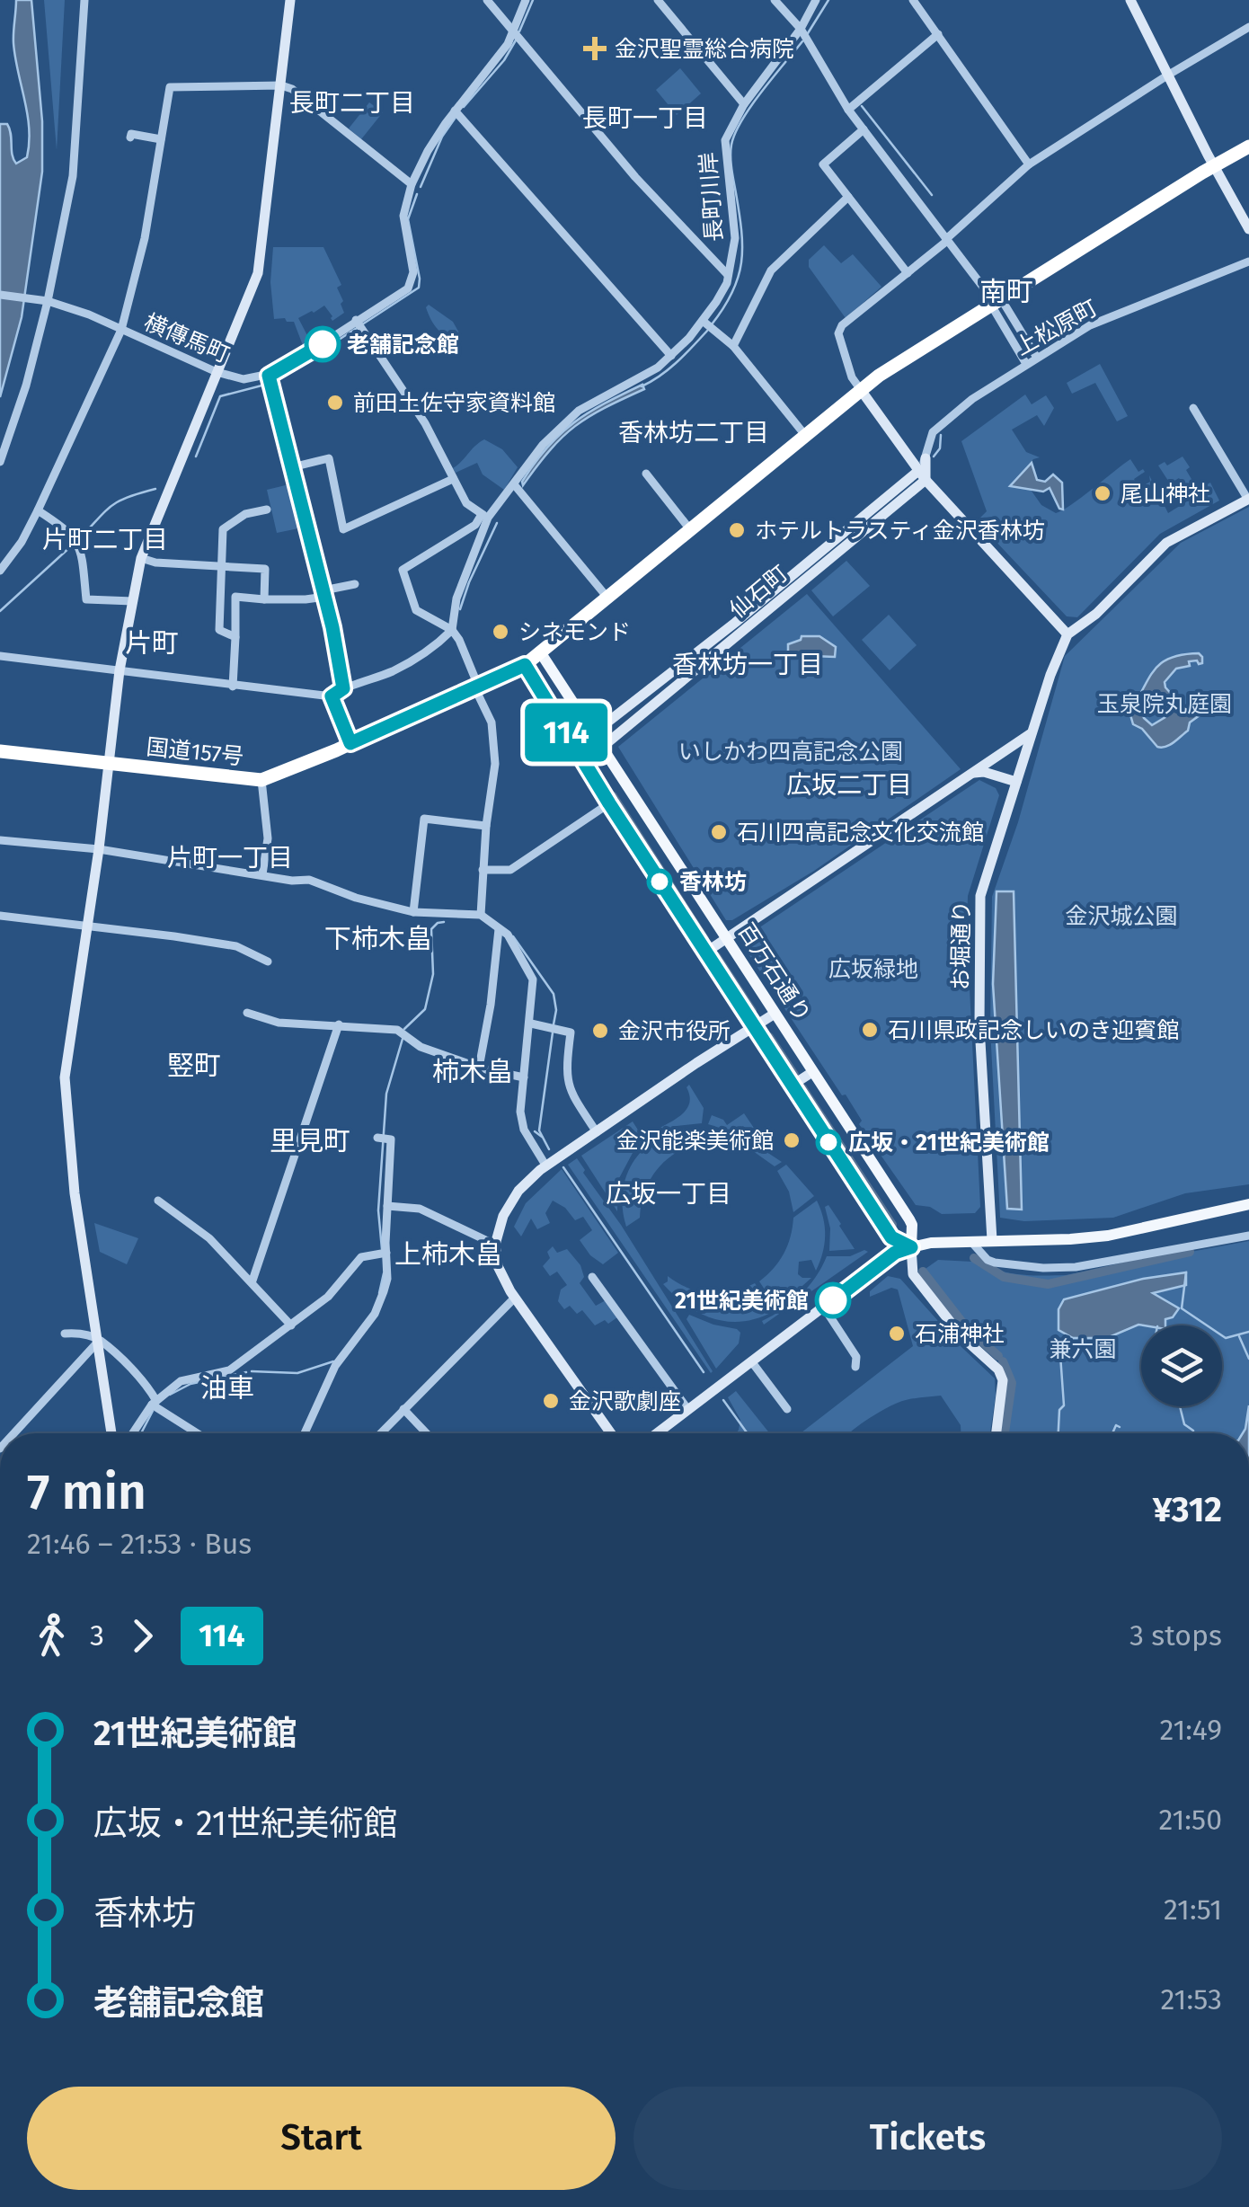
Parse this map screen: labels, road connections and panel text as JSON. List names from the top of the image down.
{
  "streets": {
    "highway": ["国道157号"],
    "main road": ["百万石通り"],
    "street": [
      "長町川岸",
      "上松原町",
      "横傳馬町",
      "仙石町",
      "お堀通り"
    ]
  },
  "crossings": [
    ["仙石町", "百万石通り"]
  ],
  "districts": [
    "長町二丁目",
    "長町一丁目",
    "南町",
    "香林坊二丁目",
    "片町二丁目",
    "片町",
    "香林坊一丁目",
    "広坂二丁目",
    "片町一丁目",
    "下柿木畠",
    "竪町",
    "柿木畠",
    "里見町",
    "広坂一丁目",
    "上柿木畠",
    "油車"
  ],
  "parks": [
    "玉泉院丸庭園",
    "いしかわ四高記念公園",
    "金沢城公園",
    "広坂緑地",
    "兼六園"
  ],
  "places": {
    "health": ["金沢聖霊総合病院"],
    "other": [
      "老舗記念館",
      "前田土佐守家資料館",
      "尾山神社",
      "ホテルトラスティ金沢香林坊",
      "シネモンド",
      "石川四高記念文化交流館",
      "香林坊",
      "石川県政記念しいのき迎賓館",
      "金沢市役所",
      "金沢能楽美術館",
      "広坂・21世紀美術館",
      "21世紀美術館",
      "石浦神社",
      "金沢歌劇座"
    ]
  },
  "lines": ["bus line 114"],
  "page": {
    "on_map": "114",
    "heading": ["7 min", "21:46 – 21:53 · Bus", "¥312"],
    "legs": ["3", "114", "3 stops"],
    "list": [
      {
        "name": "21世紀美術館",
        "value": "21:49"
      },
      {
        "name": "広坂・21世紀美術館",
        "value": "21:50"
      },
      {
        "name": "香林坊",
        "value": "21:51"
      },
      {
        "name": "老舗記念館",
        "value": "21:53"
      }
    ],
    "buttons": ["Start", "Tickets"]
  }
}
